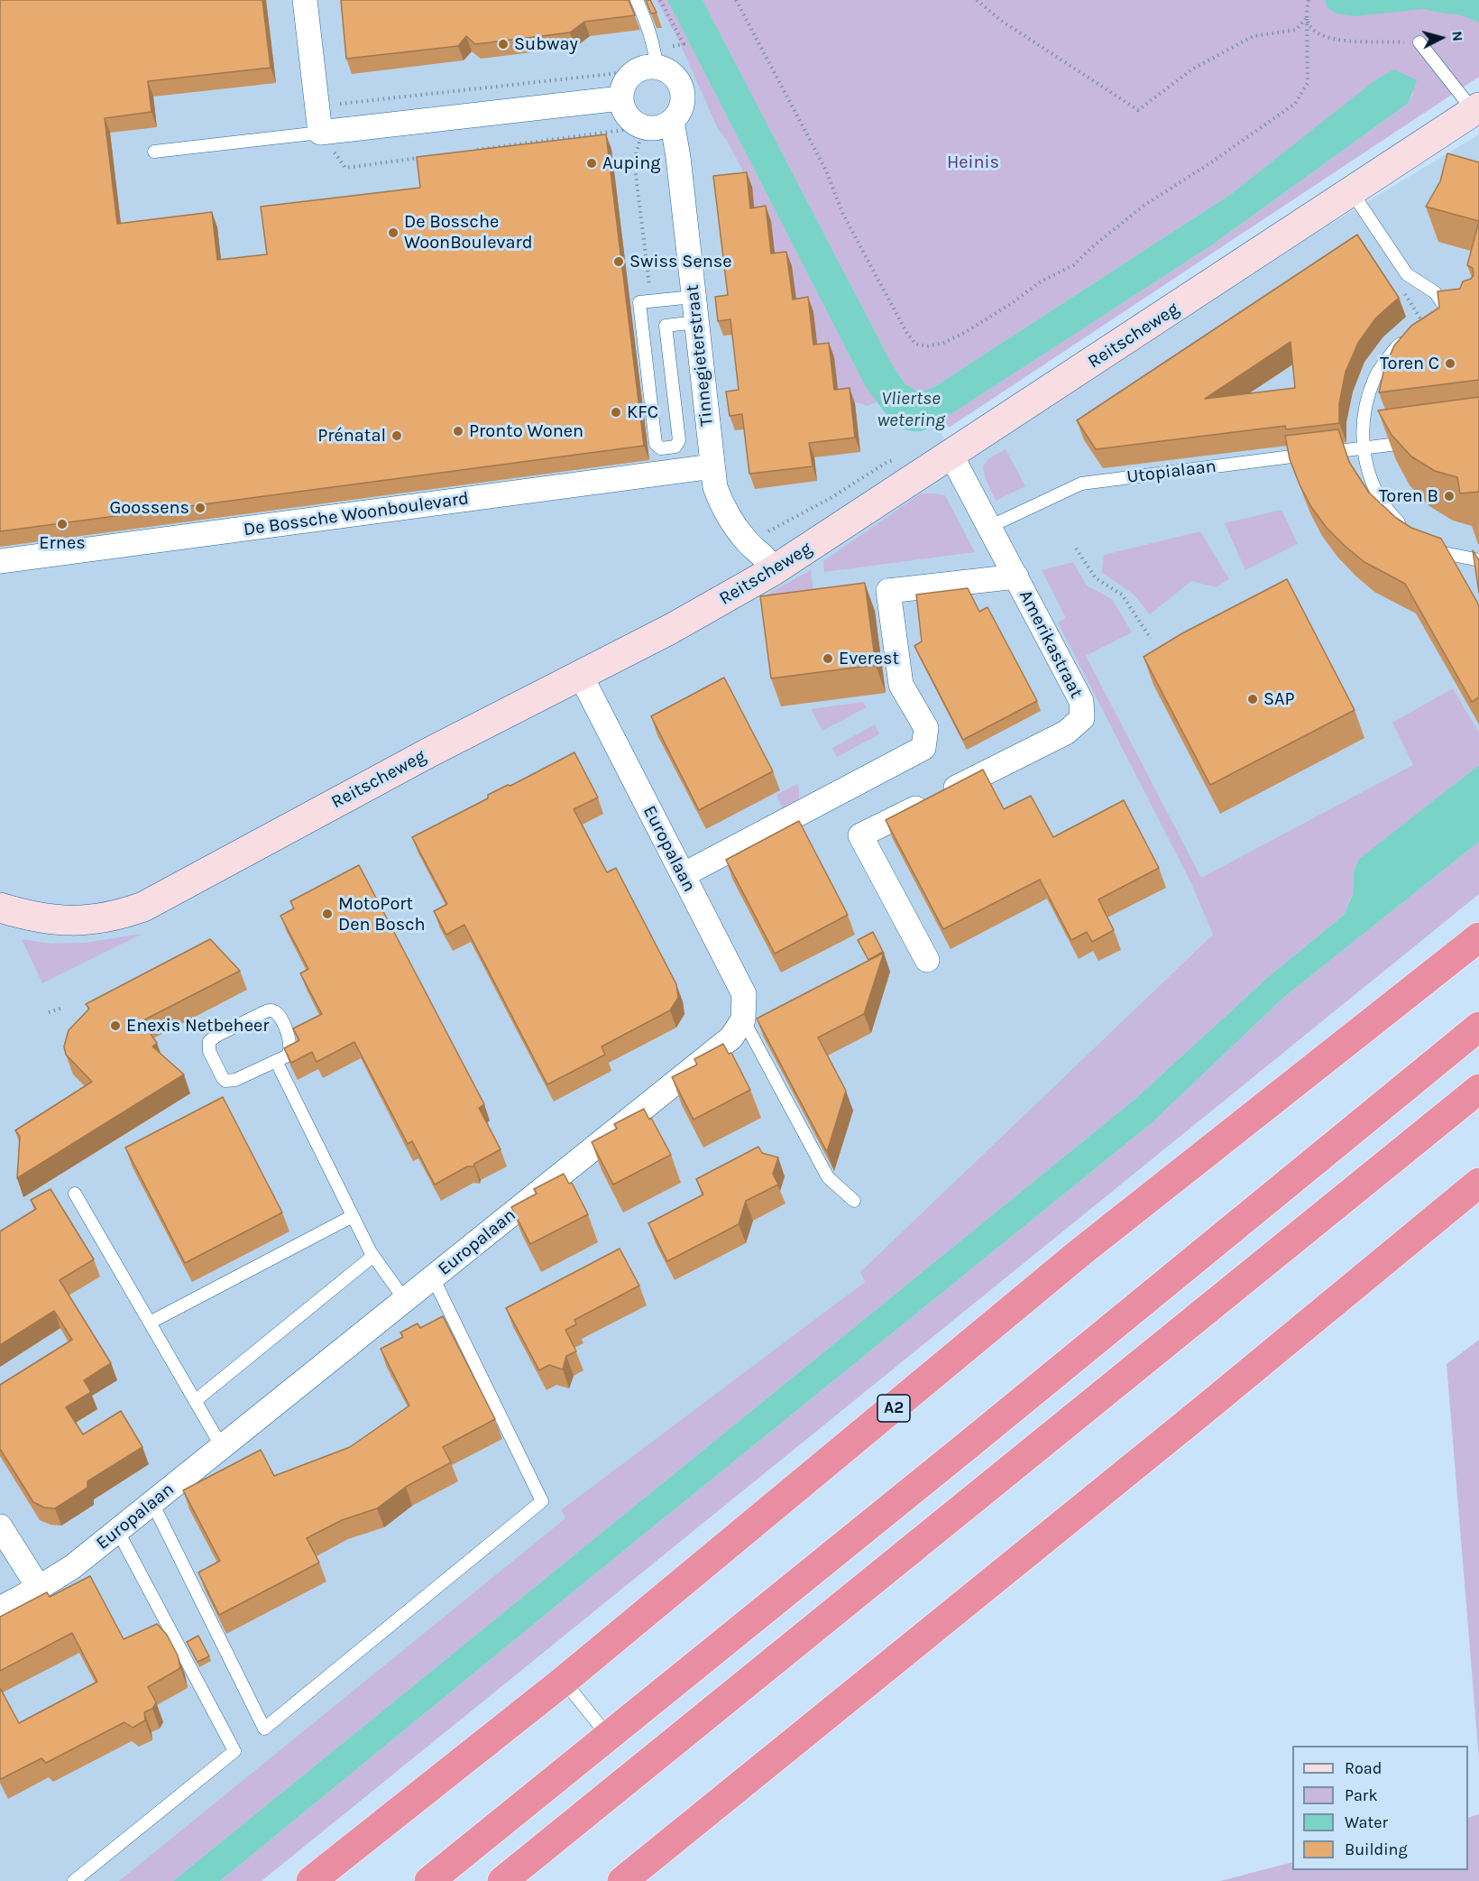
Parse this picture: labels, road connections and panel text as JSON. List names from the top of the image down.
{
  "streets": {
    "highway": ["A2"],
    "street": [
      "Reitscheweg",
      "Tinnegieterstraat",
      "De Bossche Woonboulevard",
      "Amerikastraat",
      "Europalaan"
    ],
    "lane": ["Utopialaan"]
  },
  "crossings": [
    ["Reitscheweg", "Tinnegieterstraat"],
    ["Reitscheweg", "Amerikastraat"],
    ["Reitscheweg", "Europalaan"],
    ["Tinnegieterstraat", "De Bossche Woonboulevard"],
    ["Utopialaan", "Amerikastraat"]
  ],
  "water": ["Vliertse wetering"],
  "parks": ["Heinis"],
  "places": [
    "Subway",
    "Auping",
    "De Bossche WoonBoulevard",
    "Swiss Sense",
    "Toren C",
    "KFC",
    "Pronto Wonen",
    "Prénatal",
    "Toren B",
    "Goossens",
    "Ernes",
    "Everest",
    "SAP",
    "MotoPort Den Bosch",
    "Enexis Netbeheer"
  ],
  "legend": [
    "Road",
    "Park",
    "Water",
    "Building"
  ],
  "north": "right"
}
